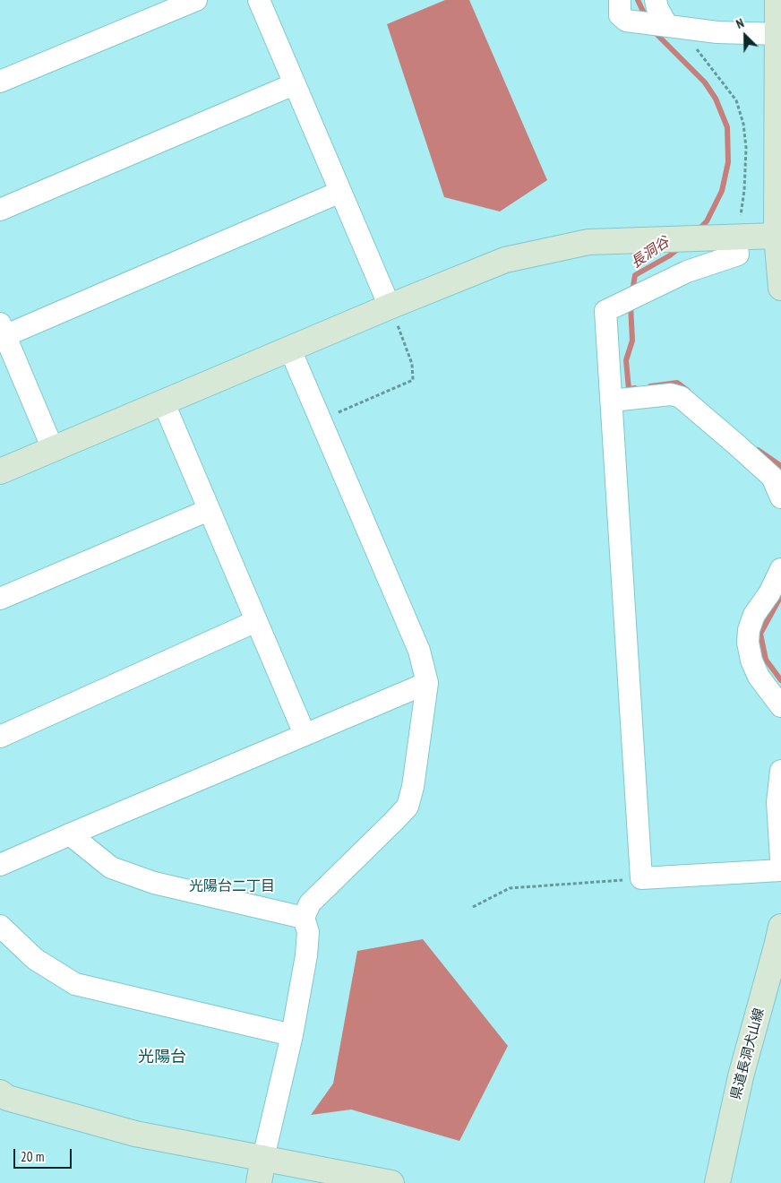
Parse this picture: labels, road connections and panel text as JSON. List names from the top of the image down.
{
  "streets": {
    "street": ["県道長洞犬山線"]
  },
  "districts": ["光陽台二丁目", "光陽台"],
  "water": ["長洞谷"],
  "scale_bar": "20 m",
  "north": "top left"
}
